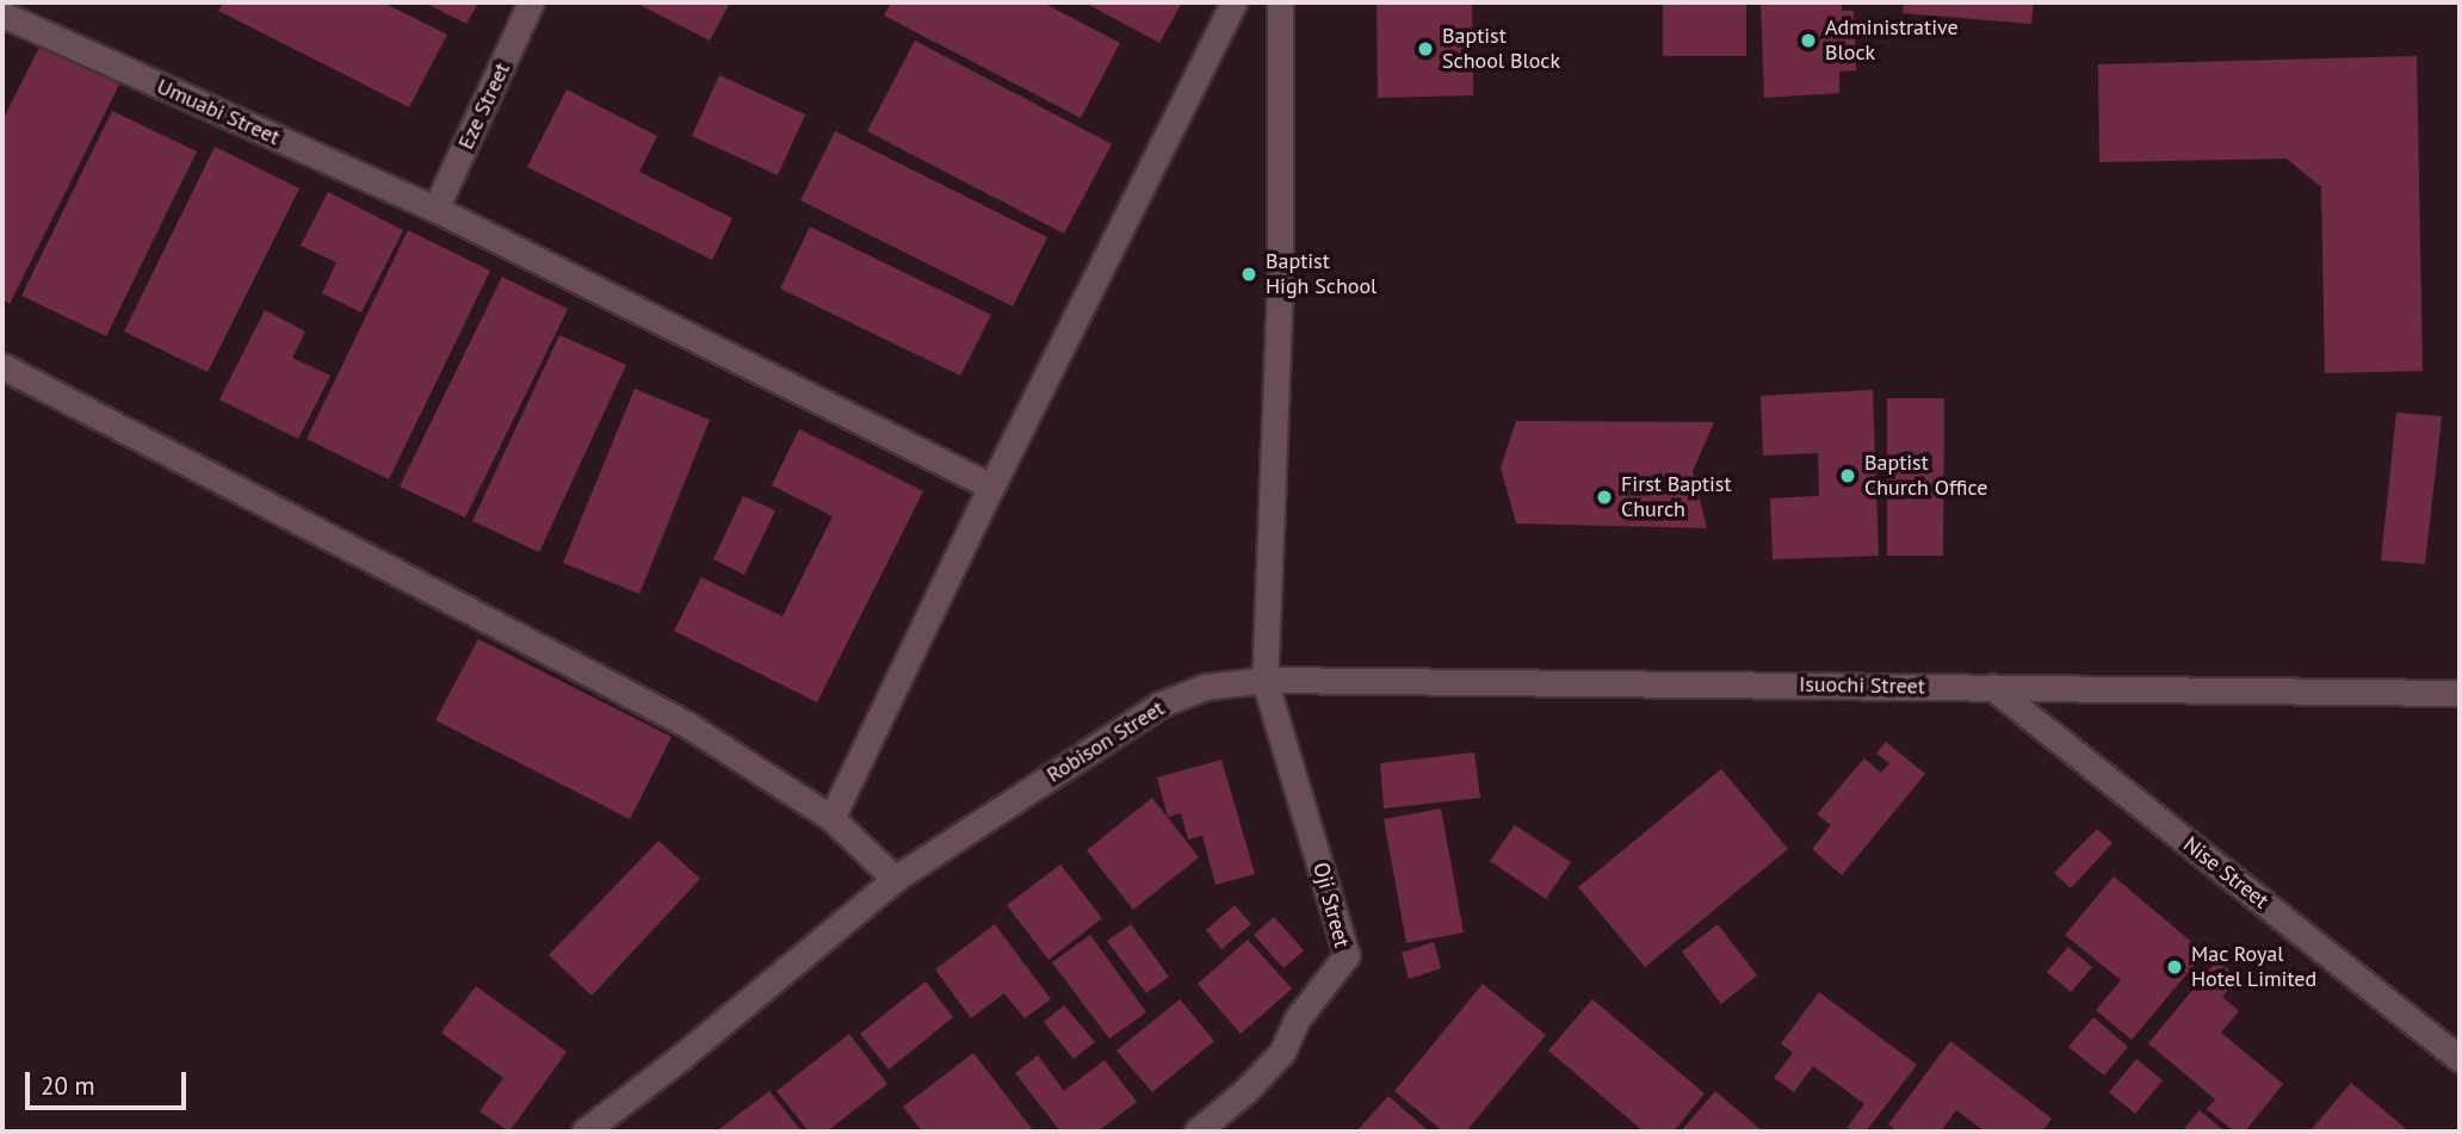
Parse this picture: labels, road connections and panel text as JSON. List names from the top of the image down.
{
  "streets": {
    "street": [
      "Eze Street",
      "Umuabi Street",
      "Isuochi Street",
      "Robison Street",
      "Nise Street",
      "Oji Street"
    ]
  },
  "crossings": [
    ["Eze Street", "Umuabi Street"],
    ["Isuochi Street", "Robison Street"],
    ["Isuochi Street", "Nise Street"],
    ["Isuochi Street", "Oji Street"],
    ["Robison Street", "Oji Street"]
  ],
  "places": [
    "Administrative Block",
    "Baptist School Block",
    "Baptist High School",
    "Baptist Church Office",
    "First Baptist Church",
    "Mac Royal Hotel Limited"
  ],
  "scale_bar": "20 m"
}
